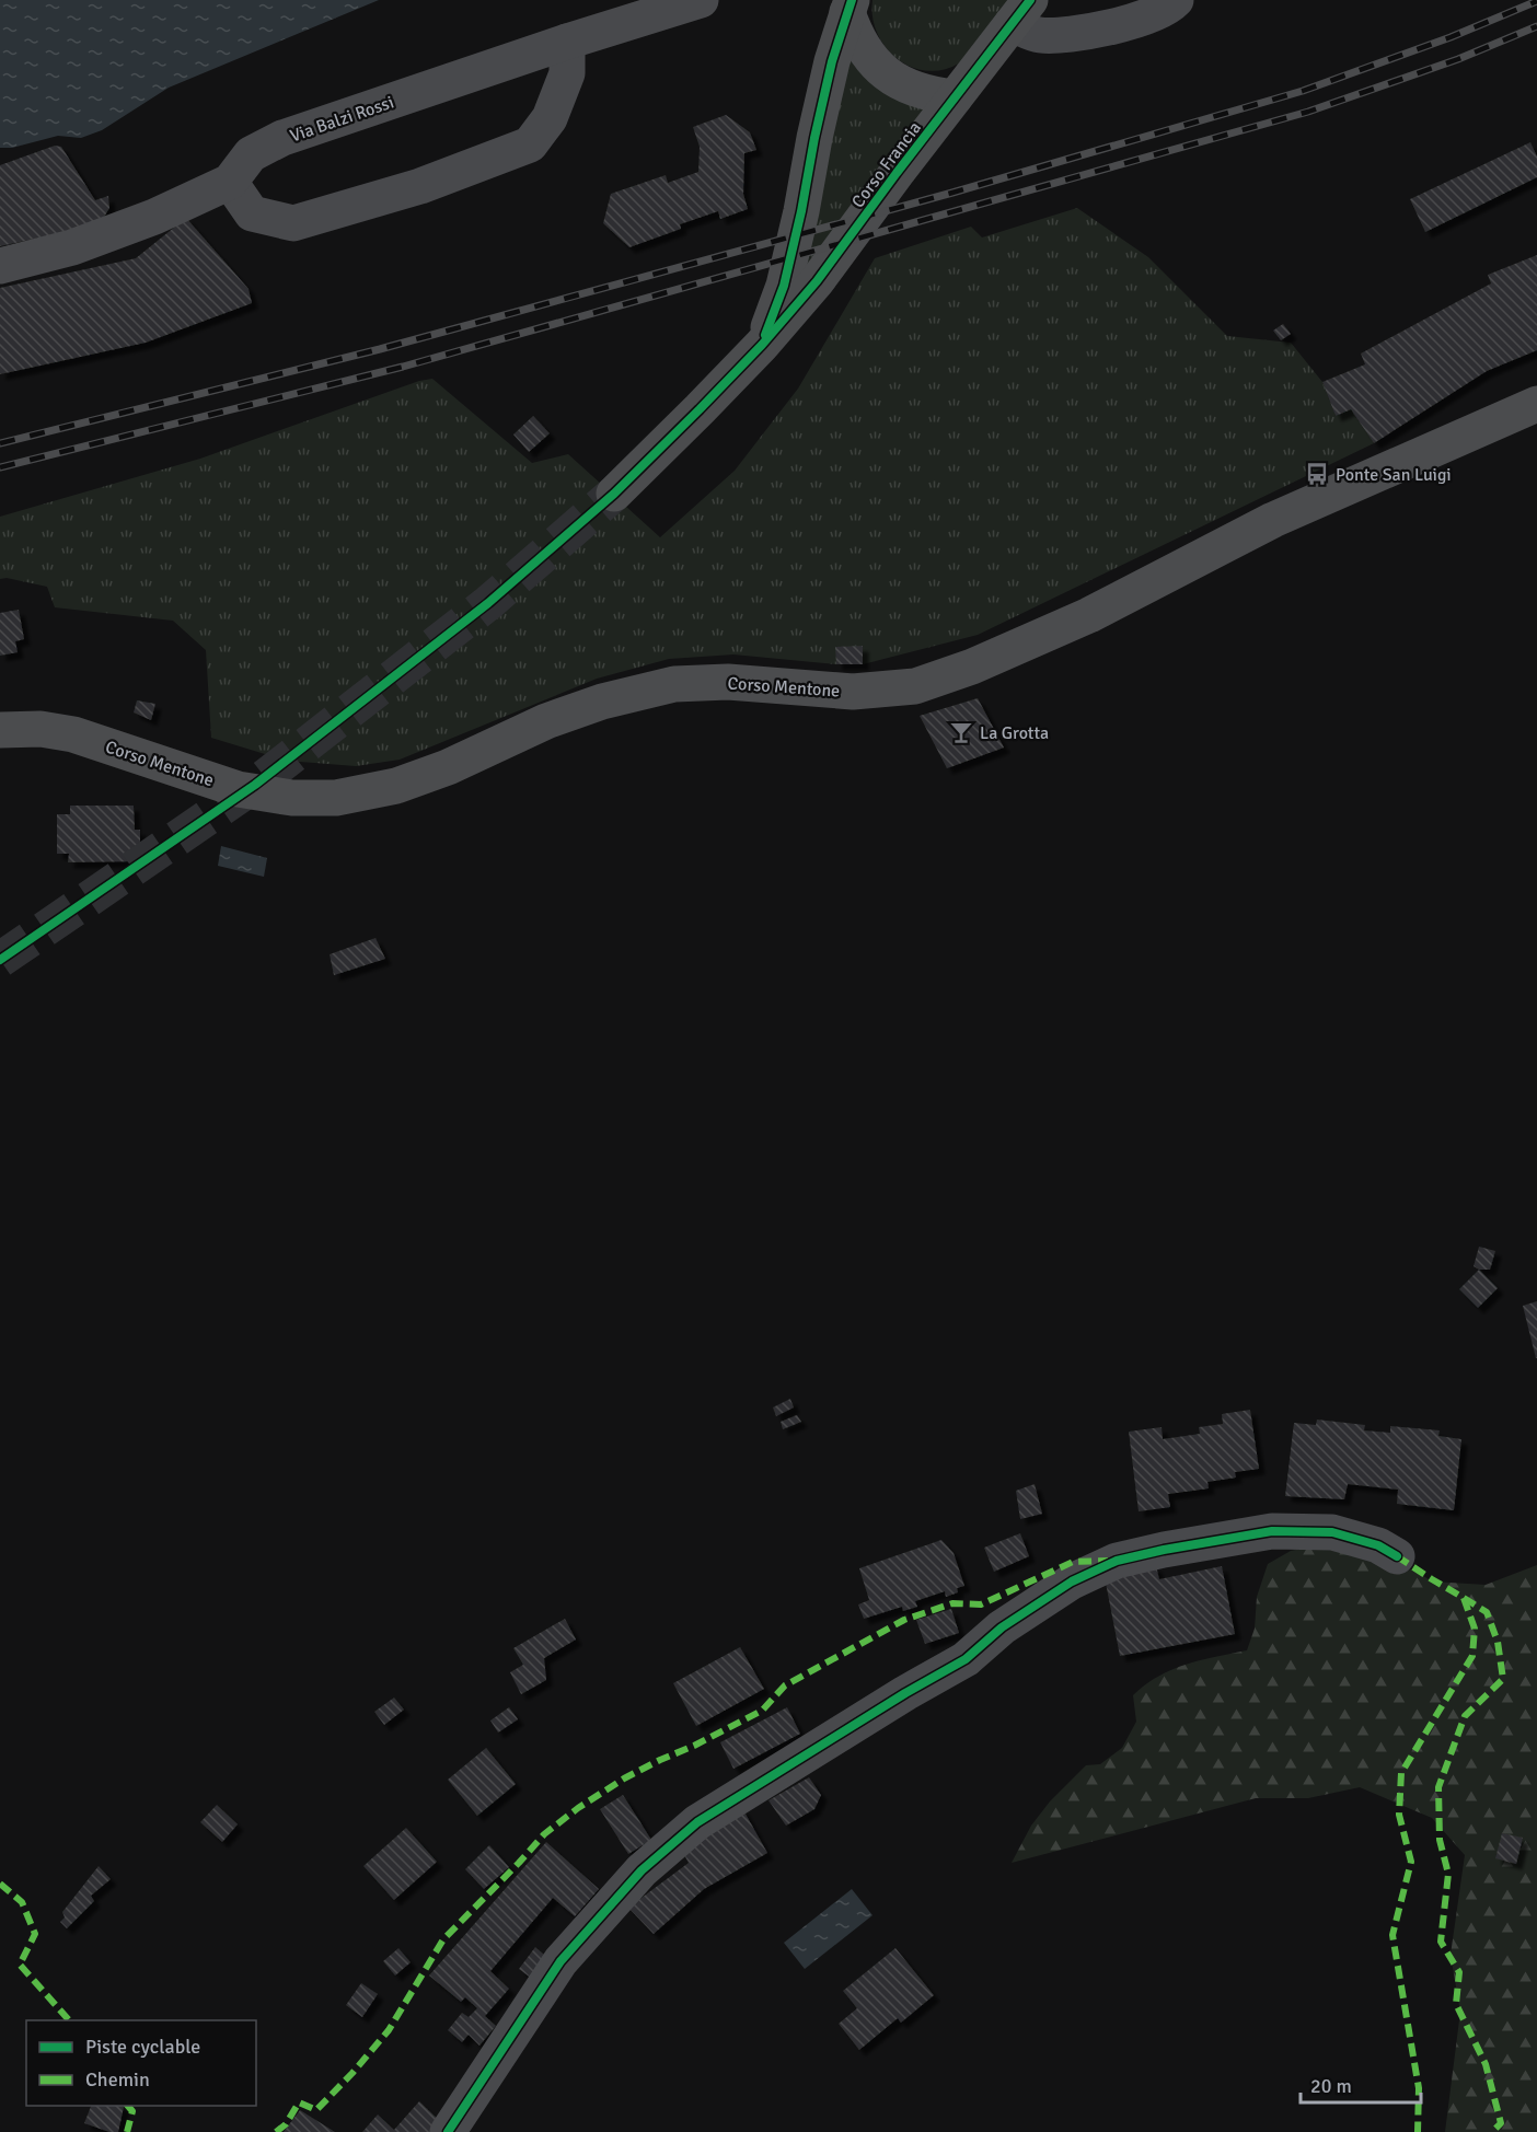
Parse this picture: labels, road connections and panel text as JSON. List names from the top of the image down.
{
  "streets": {
    "main road": ["Corso Francia", "Corso Mentone"],
    "street": ["Via Balzi Rossi"]
  },
  "places": {
    "bus stop": ["Ponte San Luigi"],
    "bar": ["La Grotta"]
  },
  "legend": ["Piste cyclable", "Chemin"],
  "scale_bar": "20 m"
}
